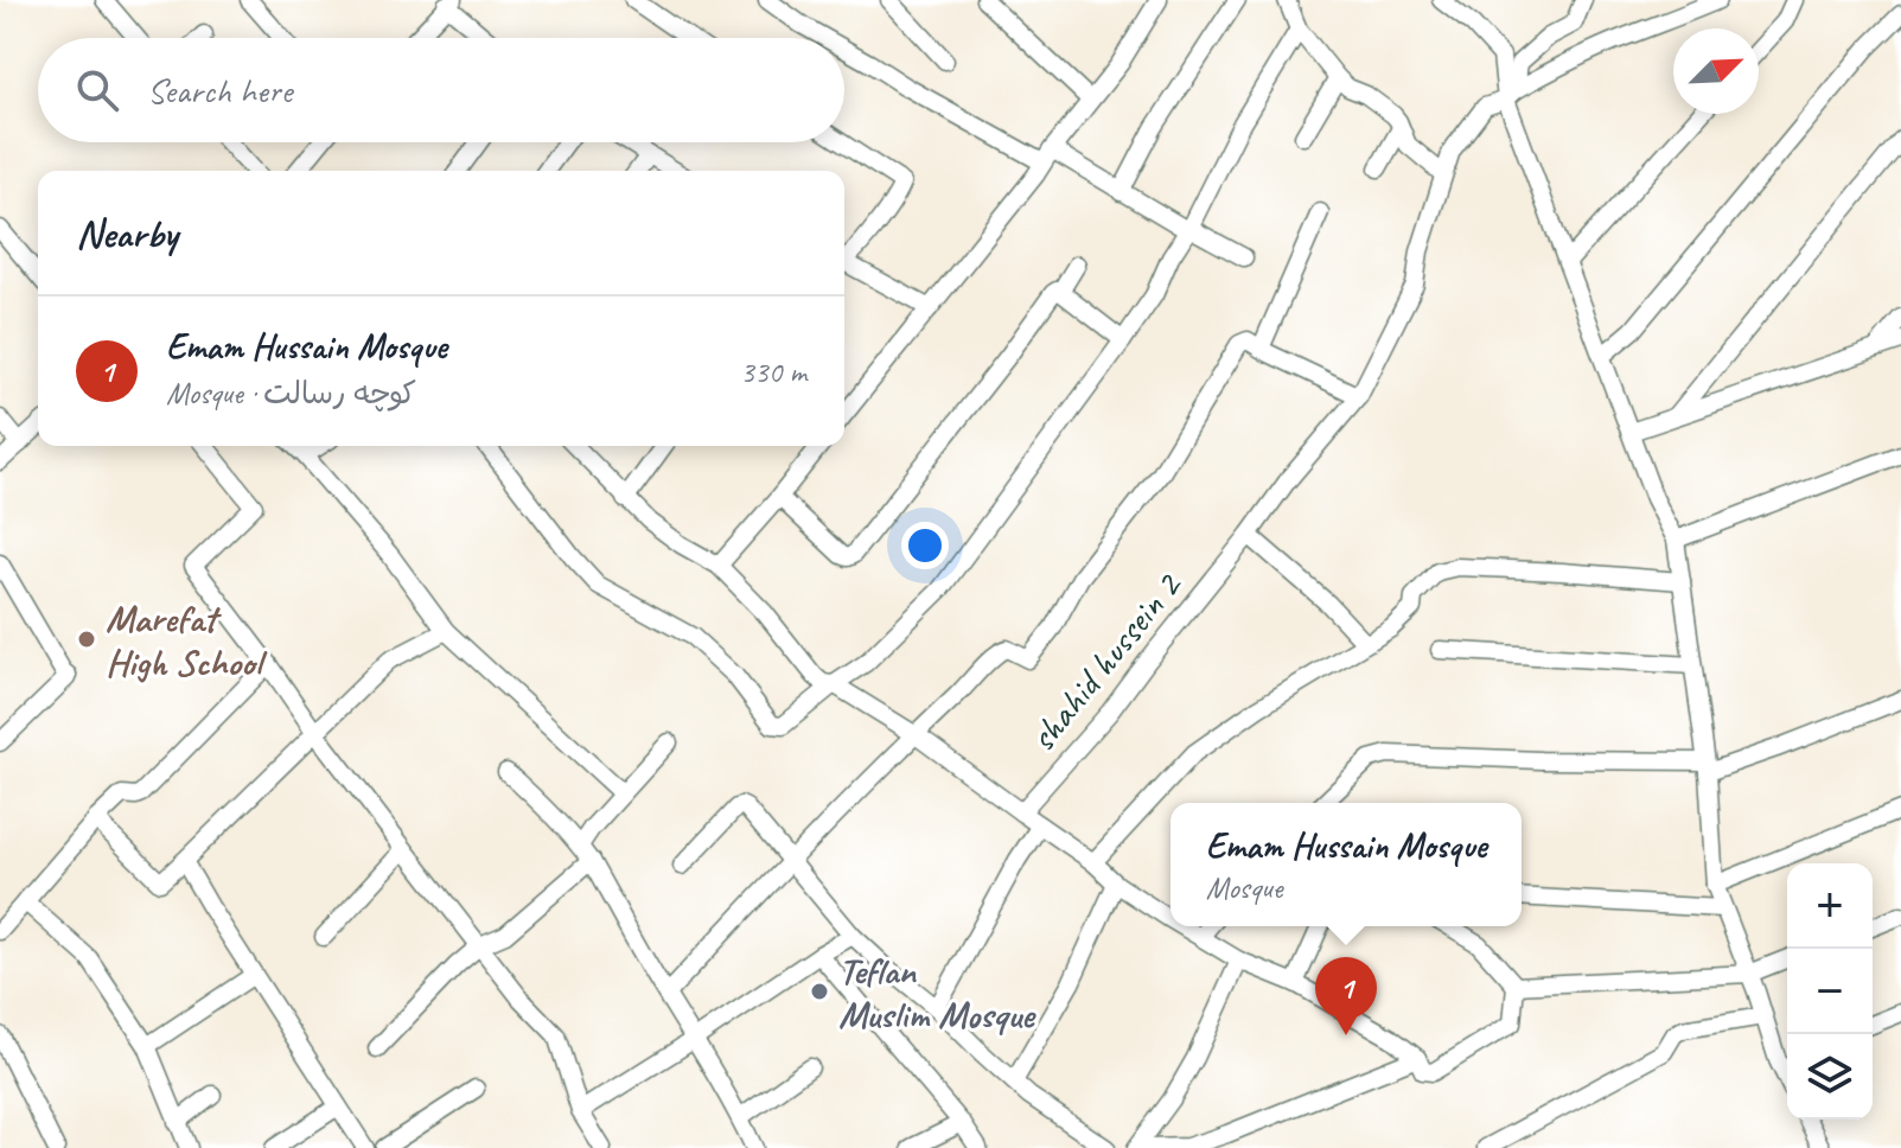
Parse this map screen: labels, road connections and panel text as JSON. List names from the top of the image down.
{
  "streets": {
    "street": ["shahid hussein 2"]
  },
  "places": ["Marefat High School", "Teflan Muslim Mosque"],
  "north": "top right",
  "page": {
    "search": "Search here",
    "heading": "Nearby",
    "list": [
      {
        "mark": "1",
        "name": "Emam Hussain Mosque",
        "note": "Mosque · کوچه رسالت",
        "value": "330 m"
      }
    ],
    "popup": ["Emam Hussain Mosque", "Mosque"],
    "map_buttons": ["+", "−"],
    "pins": "1"
  }
}
